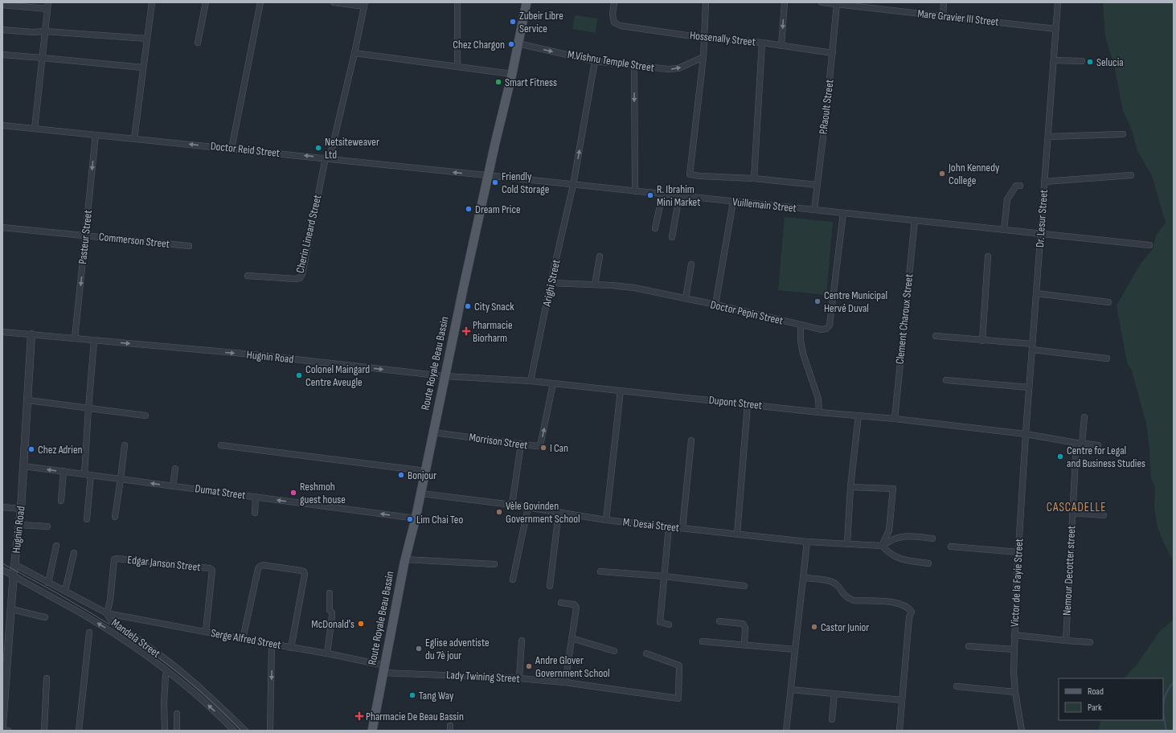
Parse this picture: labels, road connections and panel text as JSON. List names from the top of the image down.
{
  "streets": {
    "main road": ["Route Royale Beau Bassin"],
    "street": [
      "Mare Gravier III Street",
      "Hossenally Street",
      "M.Vishnu Temple Street",
      "P.Raoult Street",
      "Doctor Reid Street",
      "Vuillemain Street",
      "Dr. Lesur Street",
      "Cherin Lineard Street",
      "Pasteur Street",
      "Commerson Street",
      "Arighi Street",
      "Doctor Pepin Street",
      "Clement Charoux Street",
      "Hugnin Road",
      "Dupont Street",
      "Morrison Street",
      "Dumat Street",
      "M. Desai Street",
      "Edgar Janson Street",
      "Nemour Decotter street",
      "Victor de la Fayie Street",
      "Mandela Street",
      "Serge Alfred Street",
      "Lady Twining Street"
    ]
  },
  "crossings": [
    ["Mare Gravier III Street", "P.Raoult Street"],
    ["Mare Gravier III Street", "Dr. Lesur Street"],
    ["Hossenally Street", "P.Raoult Street"],
    ["M.Vishnu Temple Street", "Arighi Street"],
    ["M.Vishnu Temple Street", "Route Royale Beau Bassin"],
    ["P.Raoult Street", "Vuillemain Street"],
    ["Doctor Reid Street", "Vuillemain Street"],
    ["Doctor Reid Street", "Cherin Lineard Street"],
    ["Doctor Reid Street", "Pasteur Street"],
    ["Doctor Reid Street", "Route Royale Beau Bassin"],
    ["Vuillemain Street", "Dr. Lesur Street"],
    ["Vuillemain Street", "Arighi Street"],
    ["Vuillemain Street", "Doctor Pepin Street"],
    ["Vuillemain Street", "Clement Charoux Street"],
    ["Vuillemain Street", "Route Royale Beau Bassin"],
    ["Dr. Lesur Street", "Dupont Street"],
    ["Dr. Lesur Street", "Victor de la Fayie Street"],
    ["Pasteur Street", "Commerson Street"],
    ["Pasteur Street", "Hugnin Road"],
    ["Arighi Street", "Doctor Pepin Street"],
    ["Arighi Street", "Dupont Street"],
    ["Clement Charoux Street", "Dupont Street"],
    ["Hugnin Road", "Route Royale Beau Bassin"],
    ["Hugnin Road", "Dupont Street"],
    ["Hugnin Road", "Dumat Street"],
    ["Hugnin Road", "Mandela Street"],
    ["Route Royale Beau Bassin", "Dupont Street"],
    ["Route Royale Beau Bassin", "Morrison Street"],
    ["Route Royale Beau Bassin", "Dumat Street"],
    ["Route Royale Beau Bassin", "M. Desai Street"],
    ["Route Royale Beau Bassin", "Serge Alfred Street"],
    ["Route Royale Beau Bassin", "Lady Twining Street"],
    ["Dupont Street", "Morrison Street"],
    ["Dupont Street", "Victor de la Fayie Street"],
    ["Edgar Janson Street", "Mandela Street"],
    ["Edgar Janson Street", "Serge Alfred Street"],
    ["Mandela Street", "Serge Alfred Street"],
    ["Serge Alfred Street", "Lady Twining Street"]
  ],
  "one_way": [
    "M.Vishnu Temple Street",
    "Doctor Reid Street",
    "Pasteur Street",
    "Hugnin Road",
    "Morrison Street"
  ],
  "districts": ["CASCADELLE"],
  "places": {
    "other": [
      "Zubeir Libre Service",
      "Chez Chargon",
      "Selucia",
      "Smart Fitness",
      "Netsiteweaver Ltd",
      "John Kennedy College",
      "Friendly Cold Storage",
      "R. Ibrahim Mini Market",
      "Dream Price",
      "Centre Municipal Hervé Duval",
      "City Snack",
      "Colonel Maingard Centre Aveugle",
      "I Can",
      "Chez Adrien",
      "Centre for Legal and Business Studies",
      "Bonjour",
      "Reshmoh guest house",
      "Vèle Govinden Government School",
      "Lim Chai Teo",
      "McDonald's",
      "Castor Junior",
      "Eglise adventiste du 7è jour",
      "Andre Glover Government School",
      "Tang Way"
    ],
    "health": ["Pharmacie Biorharm", "Pharmacie De Beau Bassin"]
  },
  "legend": ["Road", "Park"]
}
